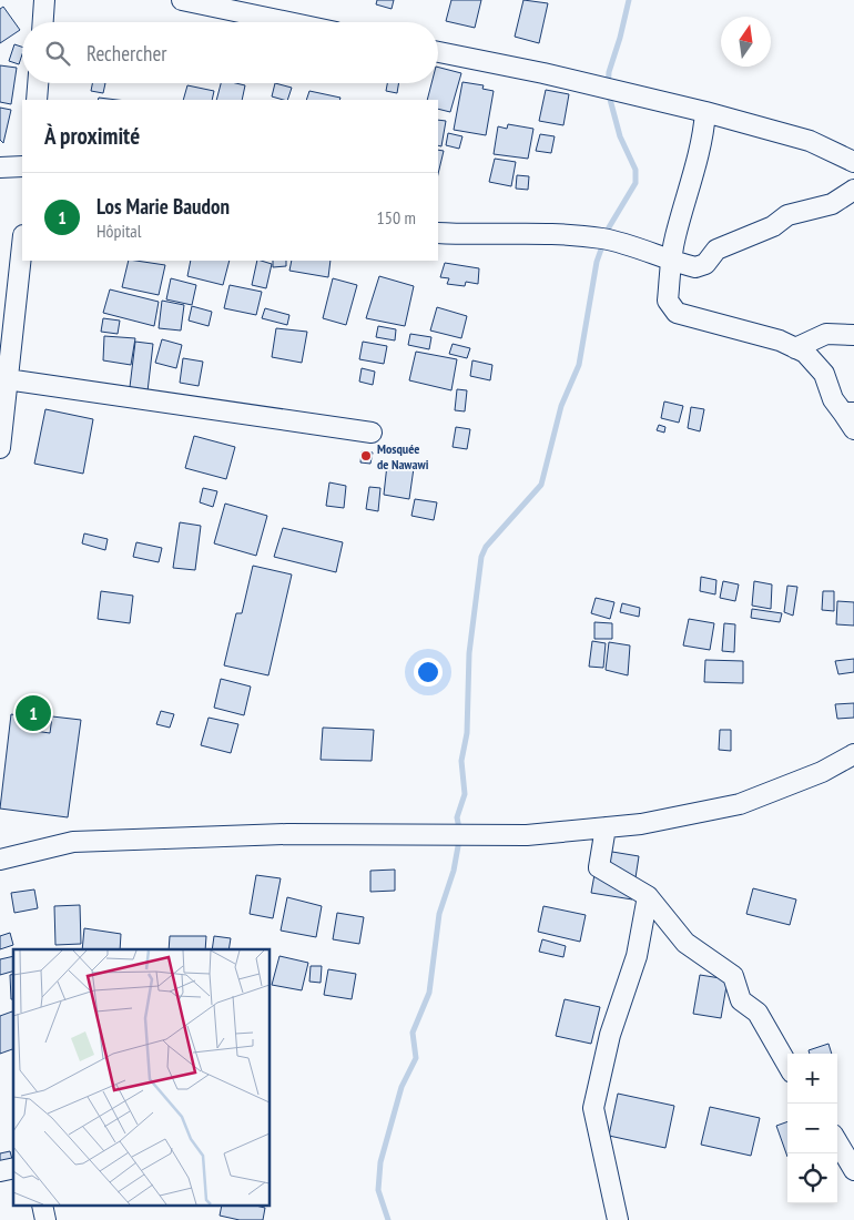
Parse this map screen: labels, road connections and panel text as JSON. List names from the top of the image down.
{
  "places": ["Mosquée de Nawawi"],
  "north": "top",
  "page": {
    "search": "Rechercher",
    "heading": "À proximité",
    "list": [
      {
        "mark": "1",
        "name": "Los Marie Baudon",
        "note": "Hôpital",
        "value": "150 m"
      }
    ],
    "pins": "1",
    "map_buttons": ["+", "−"]
  }
}
